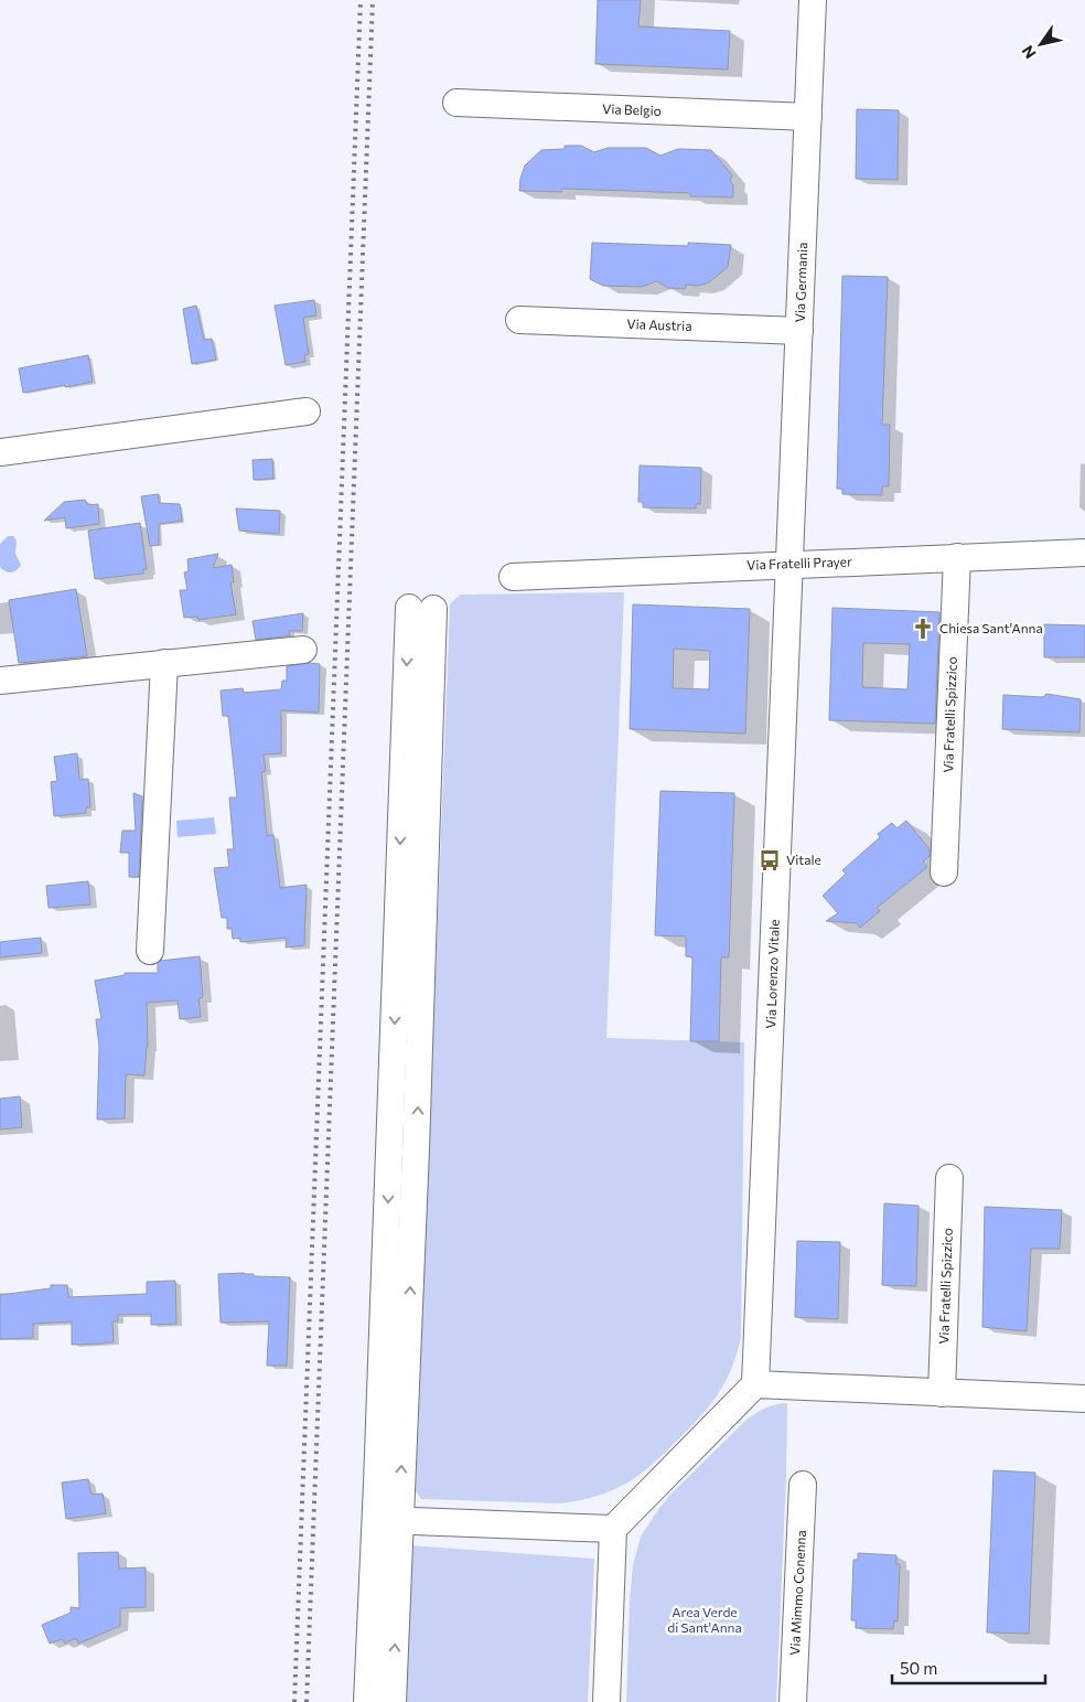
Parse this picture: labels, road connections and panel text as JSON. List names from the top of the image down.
{
  "streets": {
    "street": [
      "Via Belgio",
      "Via Germania",
      "Via Austria",
      "Via Fratelli Prayer",
      "Via Fratelli Spizzico",
      "Via Lorenzo Vitale",
      "Via Mimmo Conenna"
    ]
  },
  "crossings": [
    ["Via Belgio", "Via Germania"],
    ["Via Germania", "Via Austria"],
    ["Via Germania", "Via Fratelli Prayer"],
    ["Via Germania", "Via Lorenzo Vitale"],
    ["Via Fratelli Prayer", "Via Fratelli Spizzico"],
    ["Via Fratelli Prayer", "Via Lorenzo Vitale"]
  ],
  "parks": ["Area Verde di Sant'Anna"],
  "places": {
    "church": ["Chiesa Sant'Anna"],
    "bus stop": ["Vitale"]
  },
  "scale_bar": "50 m",
  "north": "bottom left"
}
